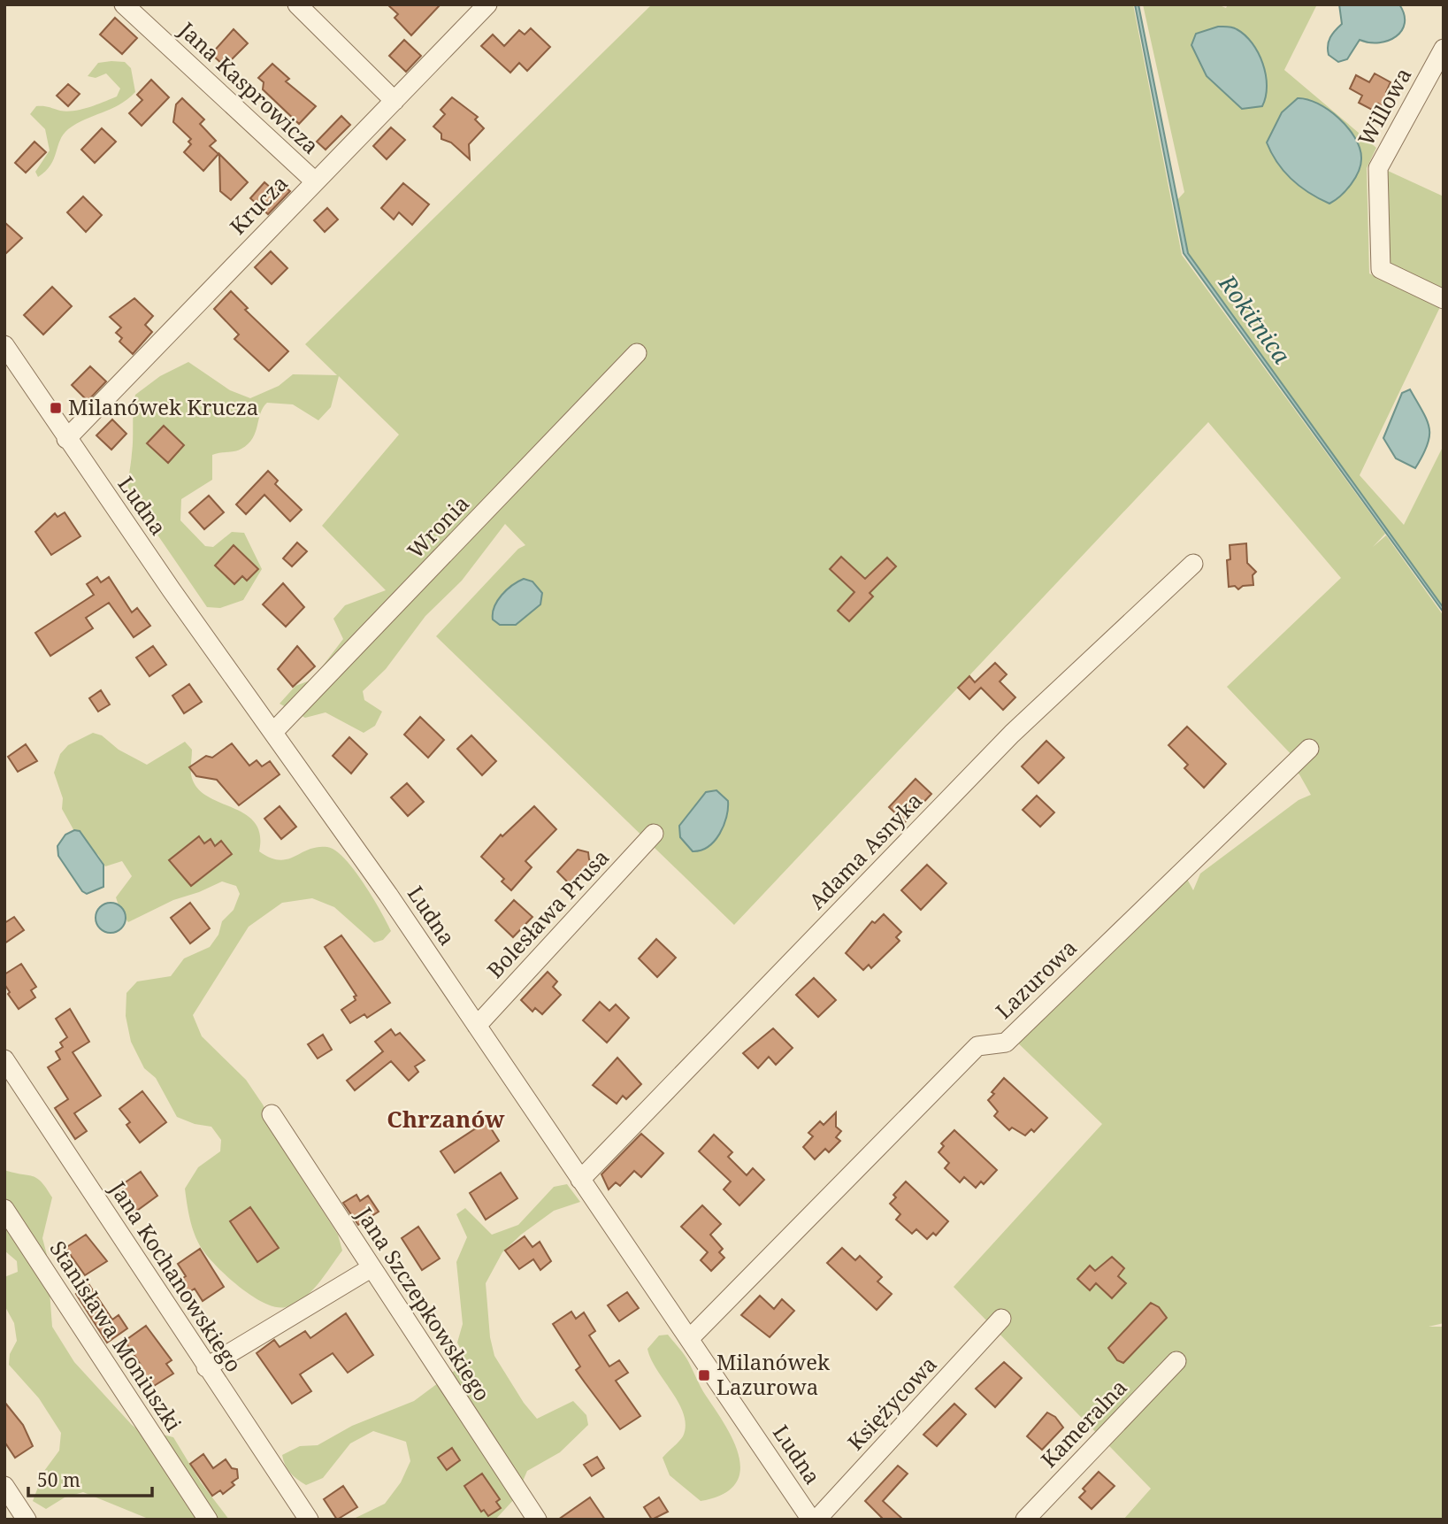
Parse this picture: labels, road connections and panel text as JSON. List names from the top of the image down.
{
  "streets": {
    "street": [
      "Jana Kasprowicza",
      "Willowa",
      "Krucza",
      "Ludna",
      "Wronia",
      "Adama Asnyka",
      "Bolesława Prusa",
      "Lazurowa",
      "Jana Kochanowskiego",
      "Jana Szczepkowskiego",
      "Stanisława Moniuszki",
      "Księżycowa",
      "Kameralna"
    ]
  },
  "crossings": [
    ["Jana Kasprowicza", "Krucza"],
    ["Krucza", "Ludna"],
    ["Ludna", "Wronia"],
    ["Ludna", "Adama Asnyka"],
    ["Ludna", "Bolesława Prusa"],
    ["Ludna", "Lazurowa"]
  ],
  "districts": ["Chrzanów"],
  "water": ["Rokitnica"],
  "places": {
    "transit": ["Milanówek Krucza", "Milanówek Lazurowa"]
  },
  "scale_bar": "50 m"
}
